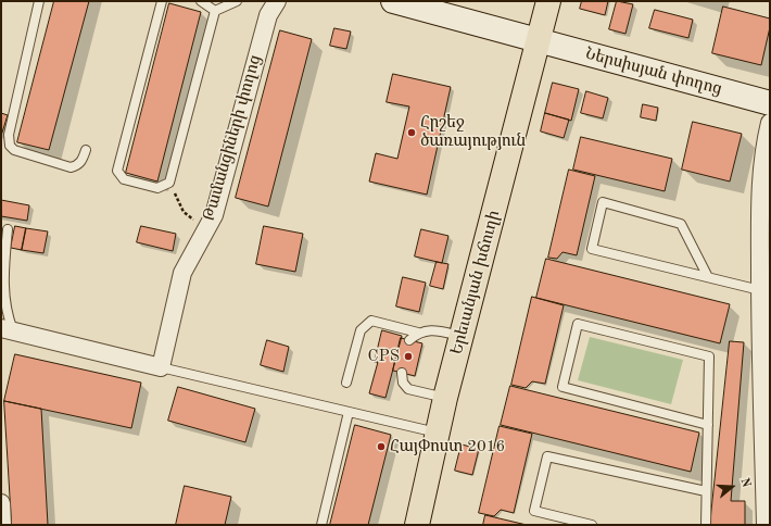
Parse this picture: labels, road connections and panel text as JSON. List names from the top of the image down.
{
  "streets": {
    "highway": ["Երեւանյան խճուղի"],
    "main road": ["Ներսիսյան փողոց"],
    "street": ["Թամանցիների փողոց"]
  },
  "crossings": [
    ["Ներսիսյան փողոց", "Երեւանյան խճուղի"]
  ],
  "places": ["Հրշեջ ծառայություն", "CPS", "ՀայՓոստ 2016"],
  "north": "right"
}
